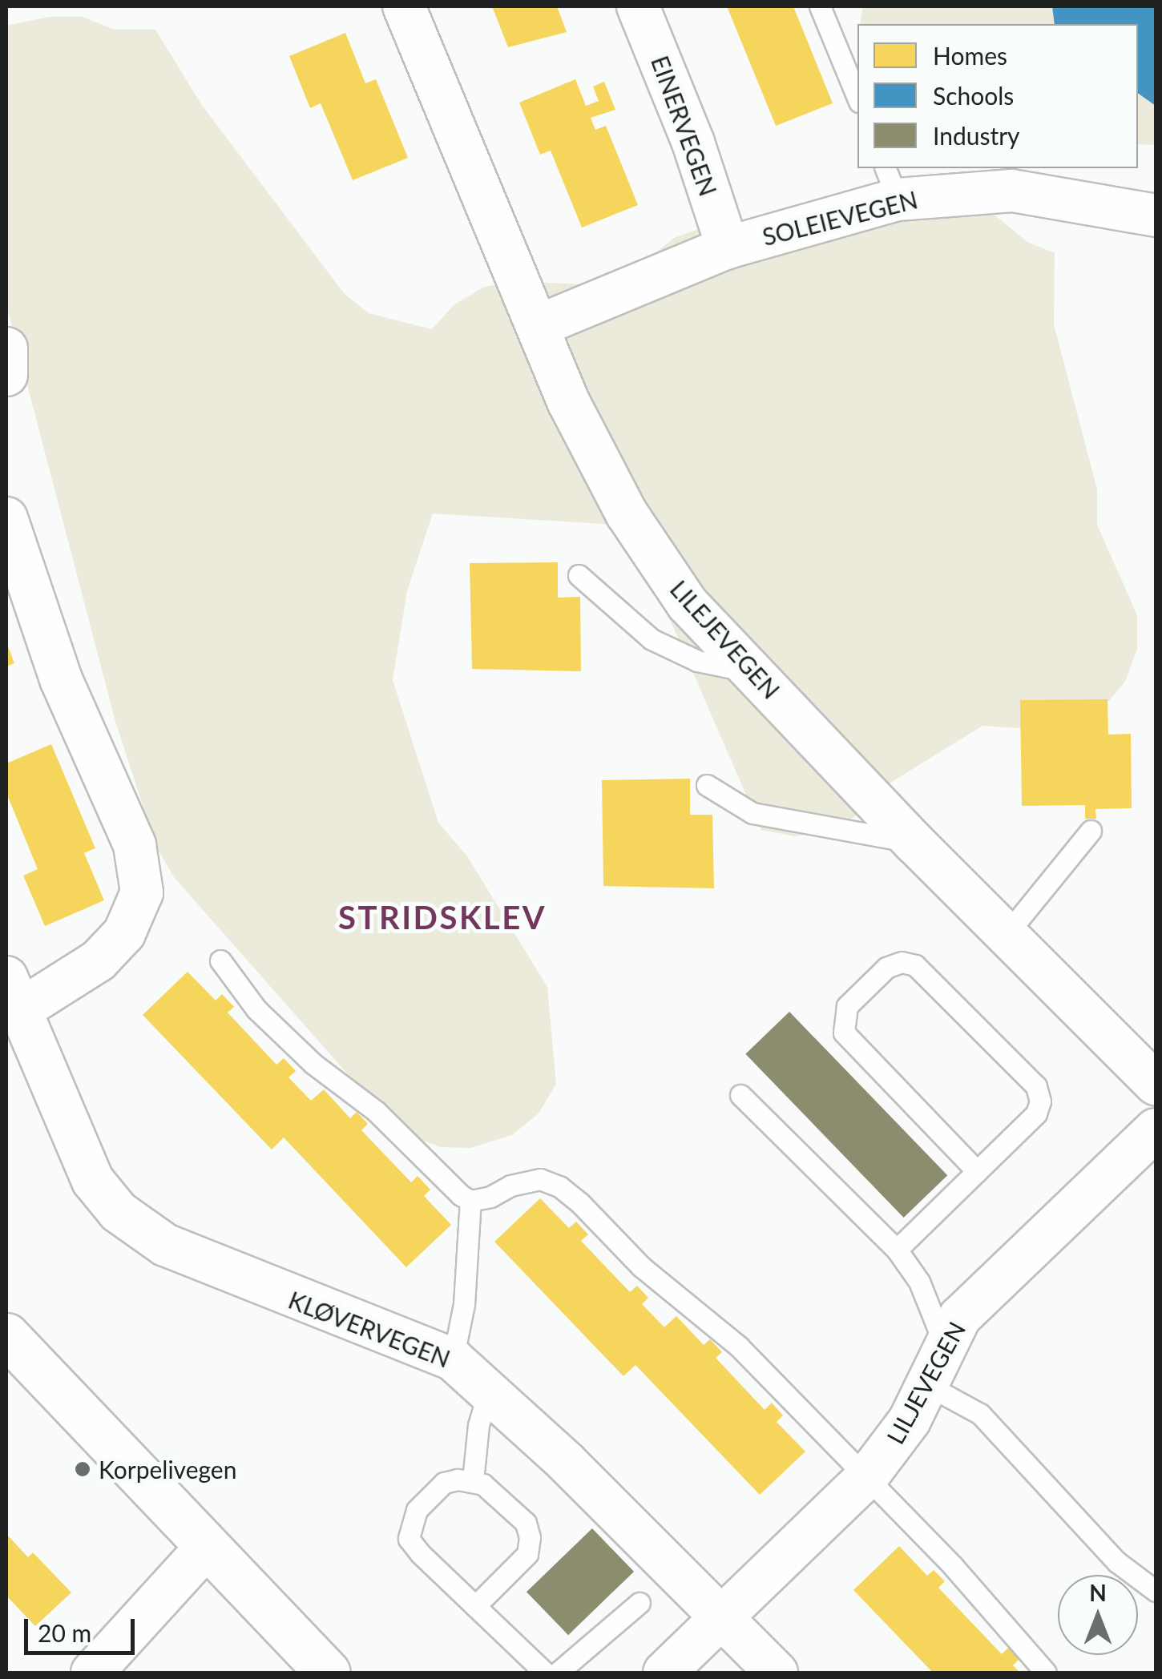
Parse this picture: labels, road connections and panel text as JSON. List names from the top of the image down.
{
  "streets": {
    "street": [
      "EINERVEGEN",
      "SOLEIEVEGEN",
      "LILEJEVEGEN",
      "KLØVERVEGEN",
      "LILJEVEGEN"
    ]
  },
  "crossings": [
    ["EINERVEGEN", "SOLEIEVEGEN"],
    ["SOLEIEVEGEN", "LILEJEVEGEN"],
    ["KLØVERVEGEN", "LILJEVEGEN"]
  ],
  "districts": ["STRIDSKLEV"],
  "places": ["Korpelivegen"],
  "legend": ["Homes", "Schools", "Industry"],
  "scale_bar": "20 m",
  "north": "top"
}
